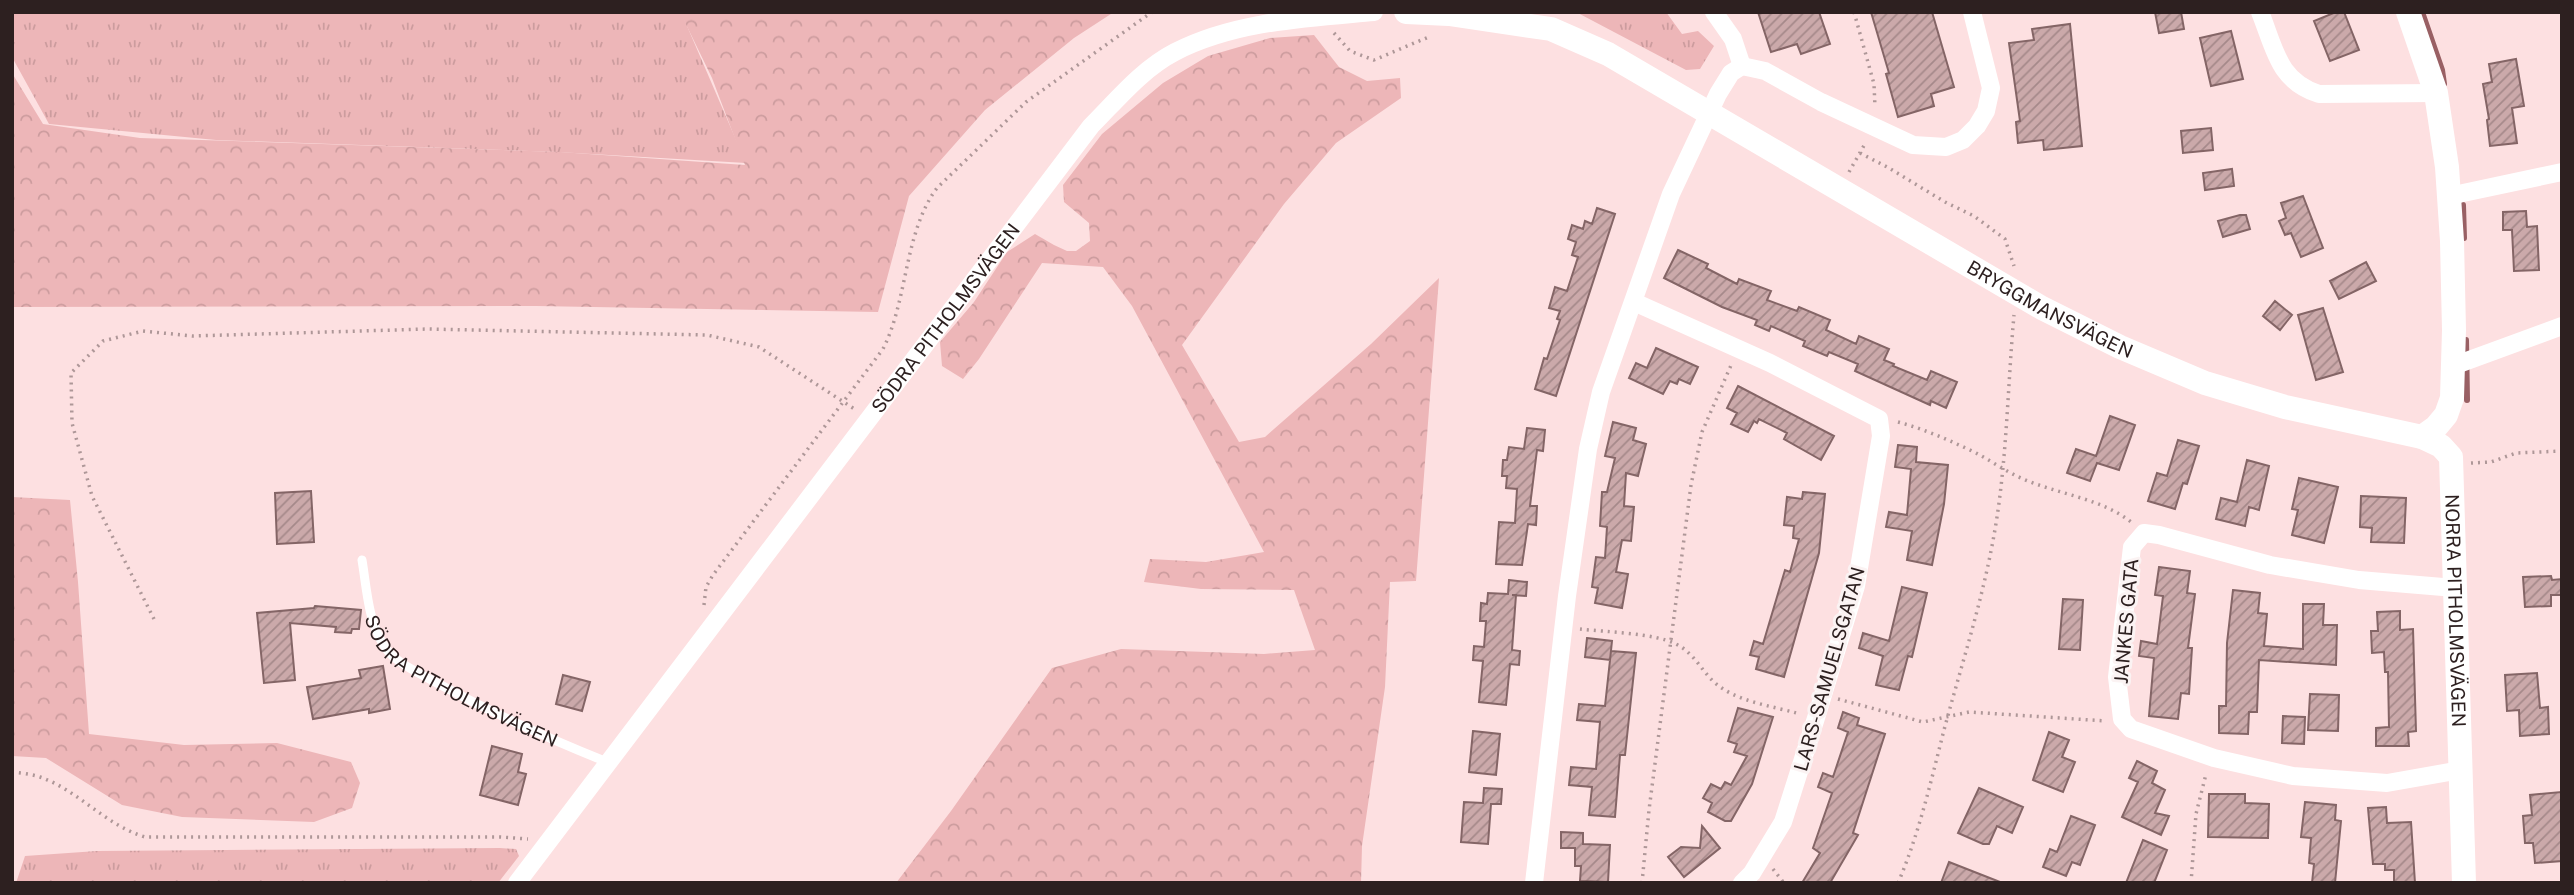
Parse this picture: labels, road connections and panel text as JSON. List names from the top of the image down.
{
  "streets": {
    "street": [
      "BRYGGMANSVÄGEN",
      "SÖDRA PITHOLMSVÄGEN",
      "NORRA PITHOLMSVÄGEN",
      "JANKES GATA",
      "LARS-SAMUELSGATAN"
    ]
  },
  "crossings": [
    ["NORRA PITHOLMSVÄGEN", "JANKES GATA"]
  ]
}
